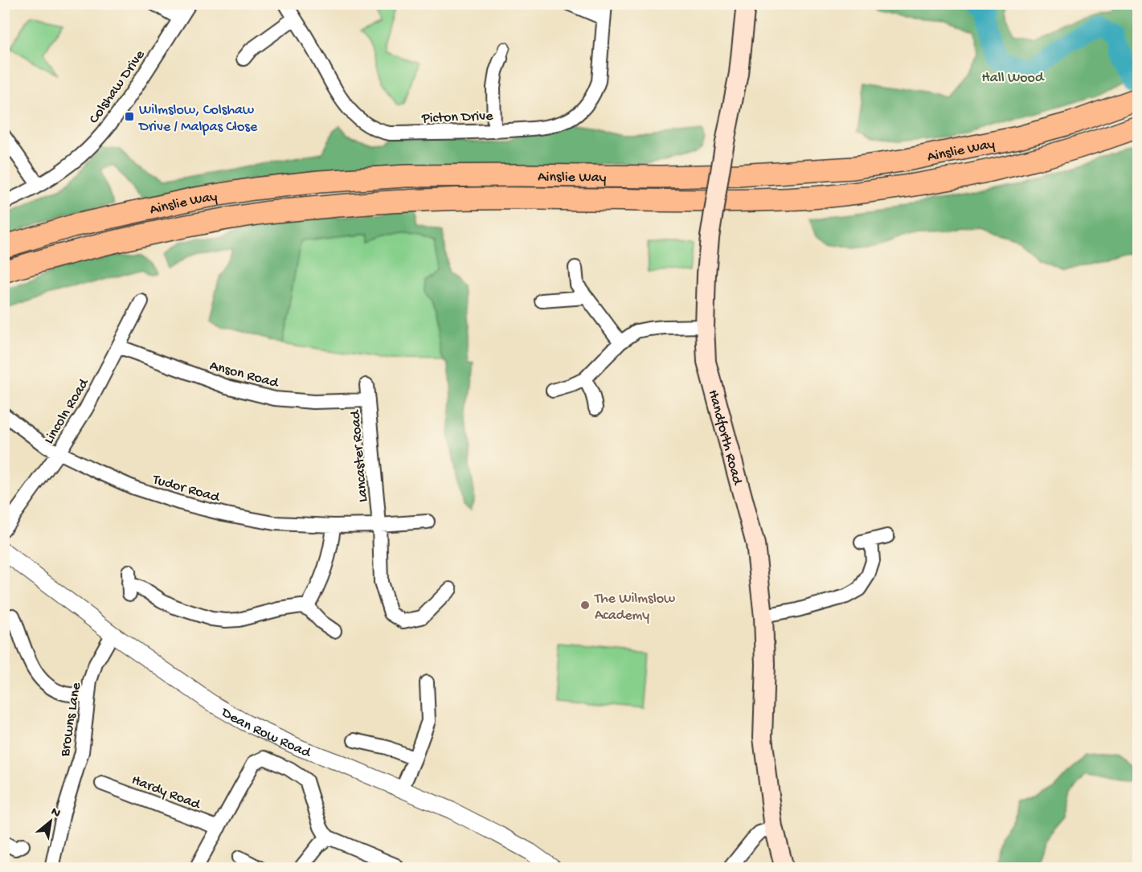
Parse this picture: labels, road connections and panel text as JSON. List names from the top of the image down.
{
  "streets": {
    "highway": ["Ainslie Way"],
    "main road": ["Handforth Road"],
    "street": [
      "Colshaw Drive",
      "Picton Drive",
      "Anson Road",
      "Lincoln Road",
      "Lancaster Road",
      "Tudor Road",
      "Browns Lane",
      "Dean Row Road",
      "Hardy Road"
    ]
  },
  "crossings": [
    ["Anson Road", "Lincoln Road"],
    ["Anson Road", "Lancaster Road"],
    ["Lincoln Road", "Tudor Road"],
    ["Lancaster Road", "Tudor Road"],
    ["Browns Lane", "Dean Row Road"]
  ],
  "parks": ["Hall Wood"],
  "places": {
    "transit": ["Wilmslow, Colshaw Drive / Malpas Close"],
    "other": ["The Wilmslow Academy"]
  },
  "north": "top right"
}
